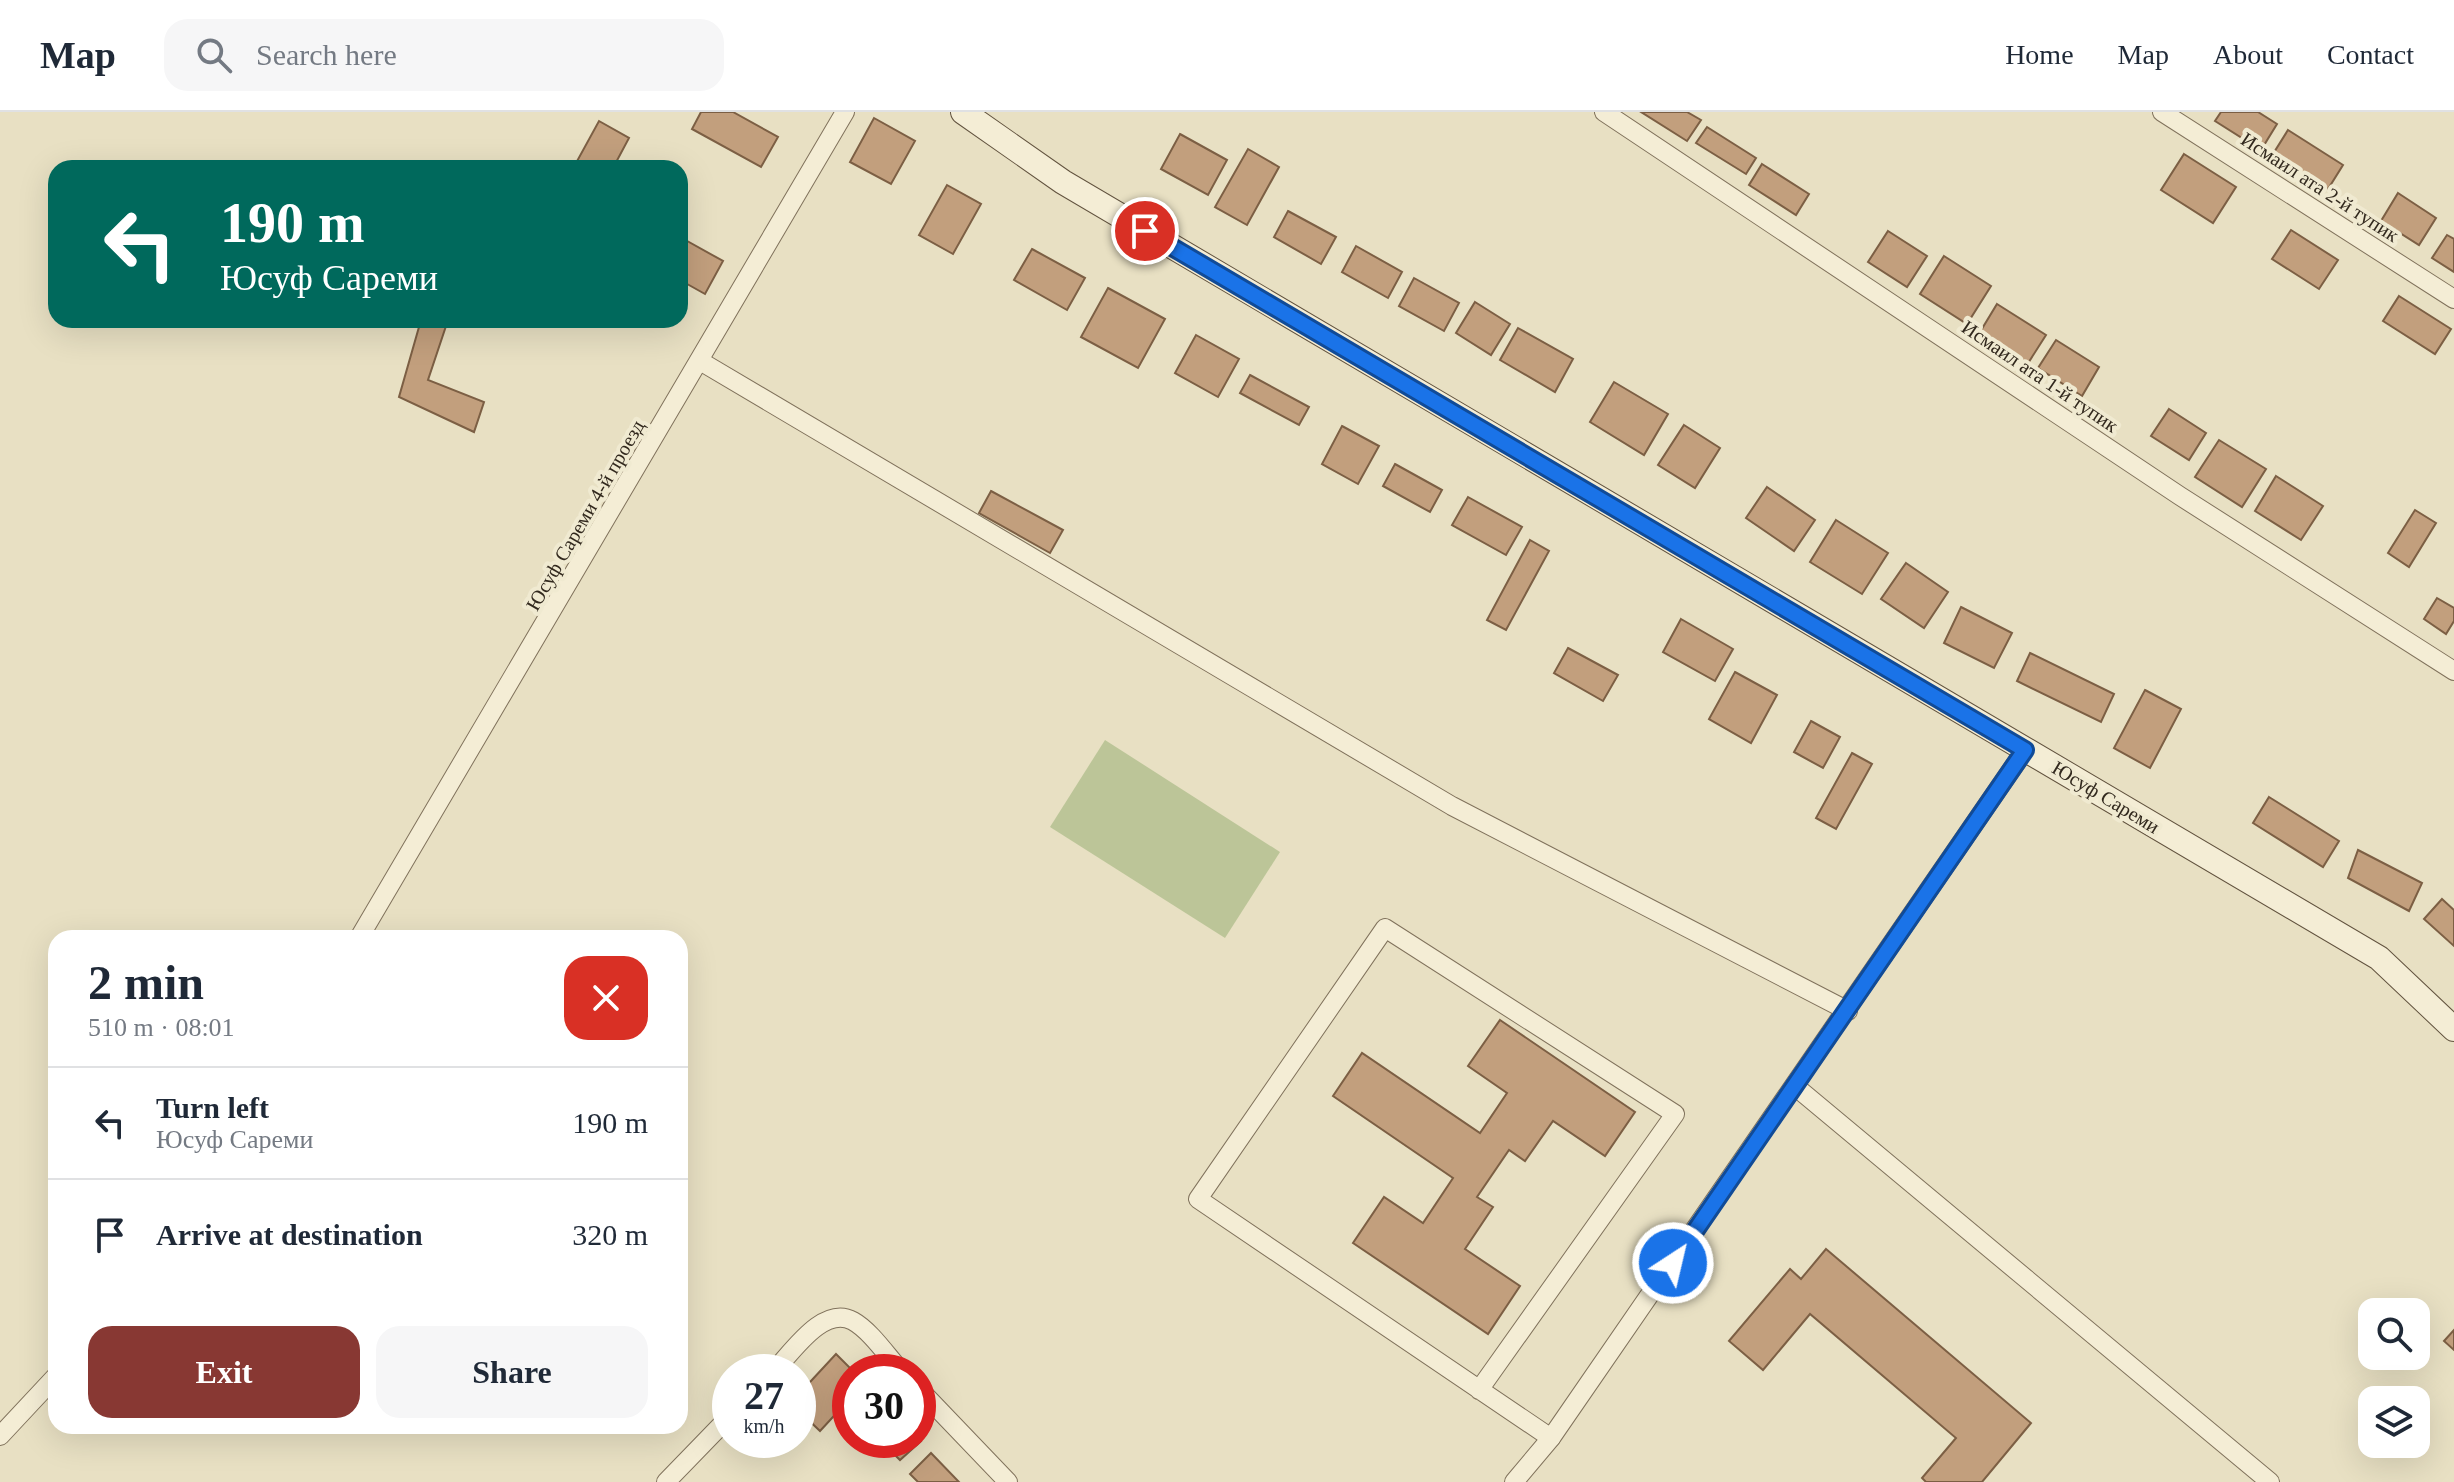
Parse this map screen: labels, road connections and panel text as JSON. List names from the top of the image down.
{
  "streets": {
    "main road": ["Юсуф Сареми"],
    "street": ["Исмаил ата 2-й тупик", "Исмаил ата 1-й тупик", "Юсуф Сареми 4-й проезд"]
  },
  "page": {
    "header": "Map",
    "search": "Search here",
    "nav": [
      "Home",
      "Map",
      "About",
      "Contact"
    ],
    "turn": ["190 m", "Юсуф Сареми"],
    "heading": ["2 min", "510 m · 08:01"],
    "list": [
      {
        "name": "Turn left",
        "note": "Юсуф Сареми",
        "value": "190 m"
      },
      {
        "name": "Arrive at destination",
        "value": "320 m"
      }
    ],
    "buttons": ["Exit", "Share"],
    "speed": "27 km/h",
    "limit": "30"
  }
}
